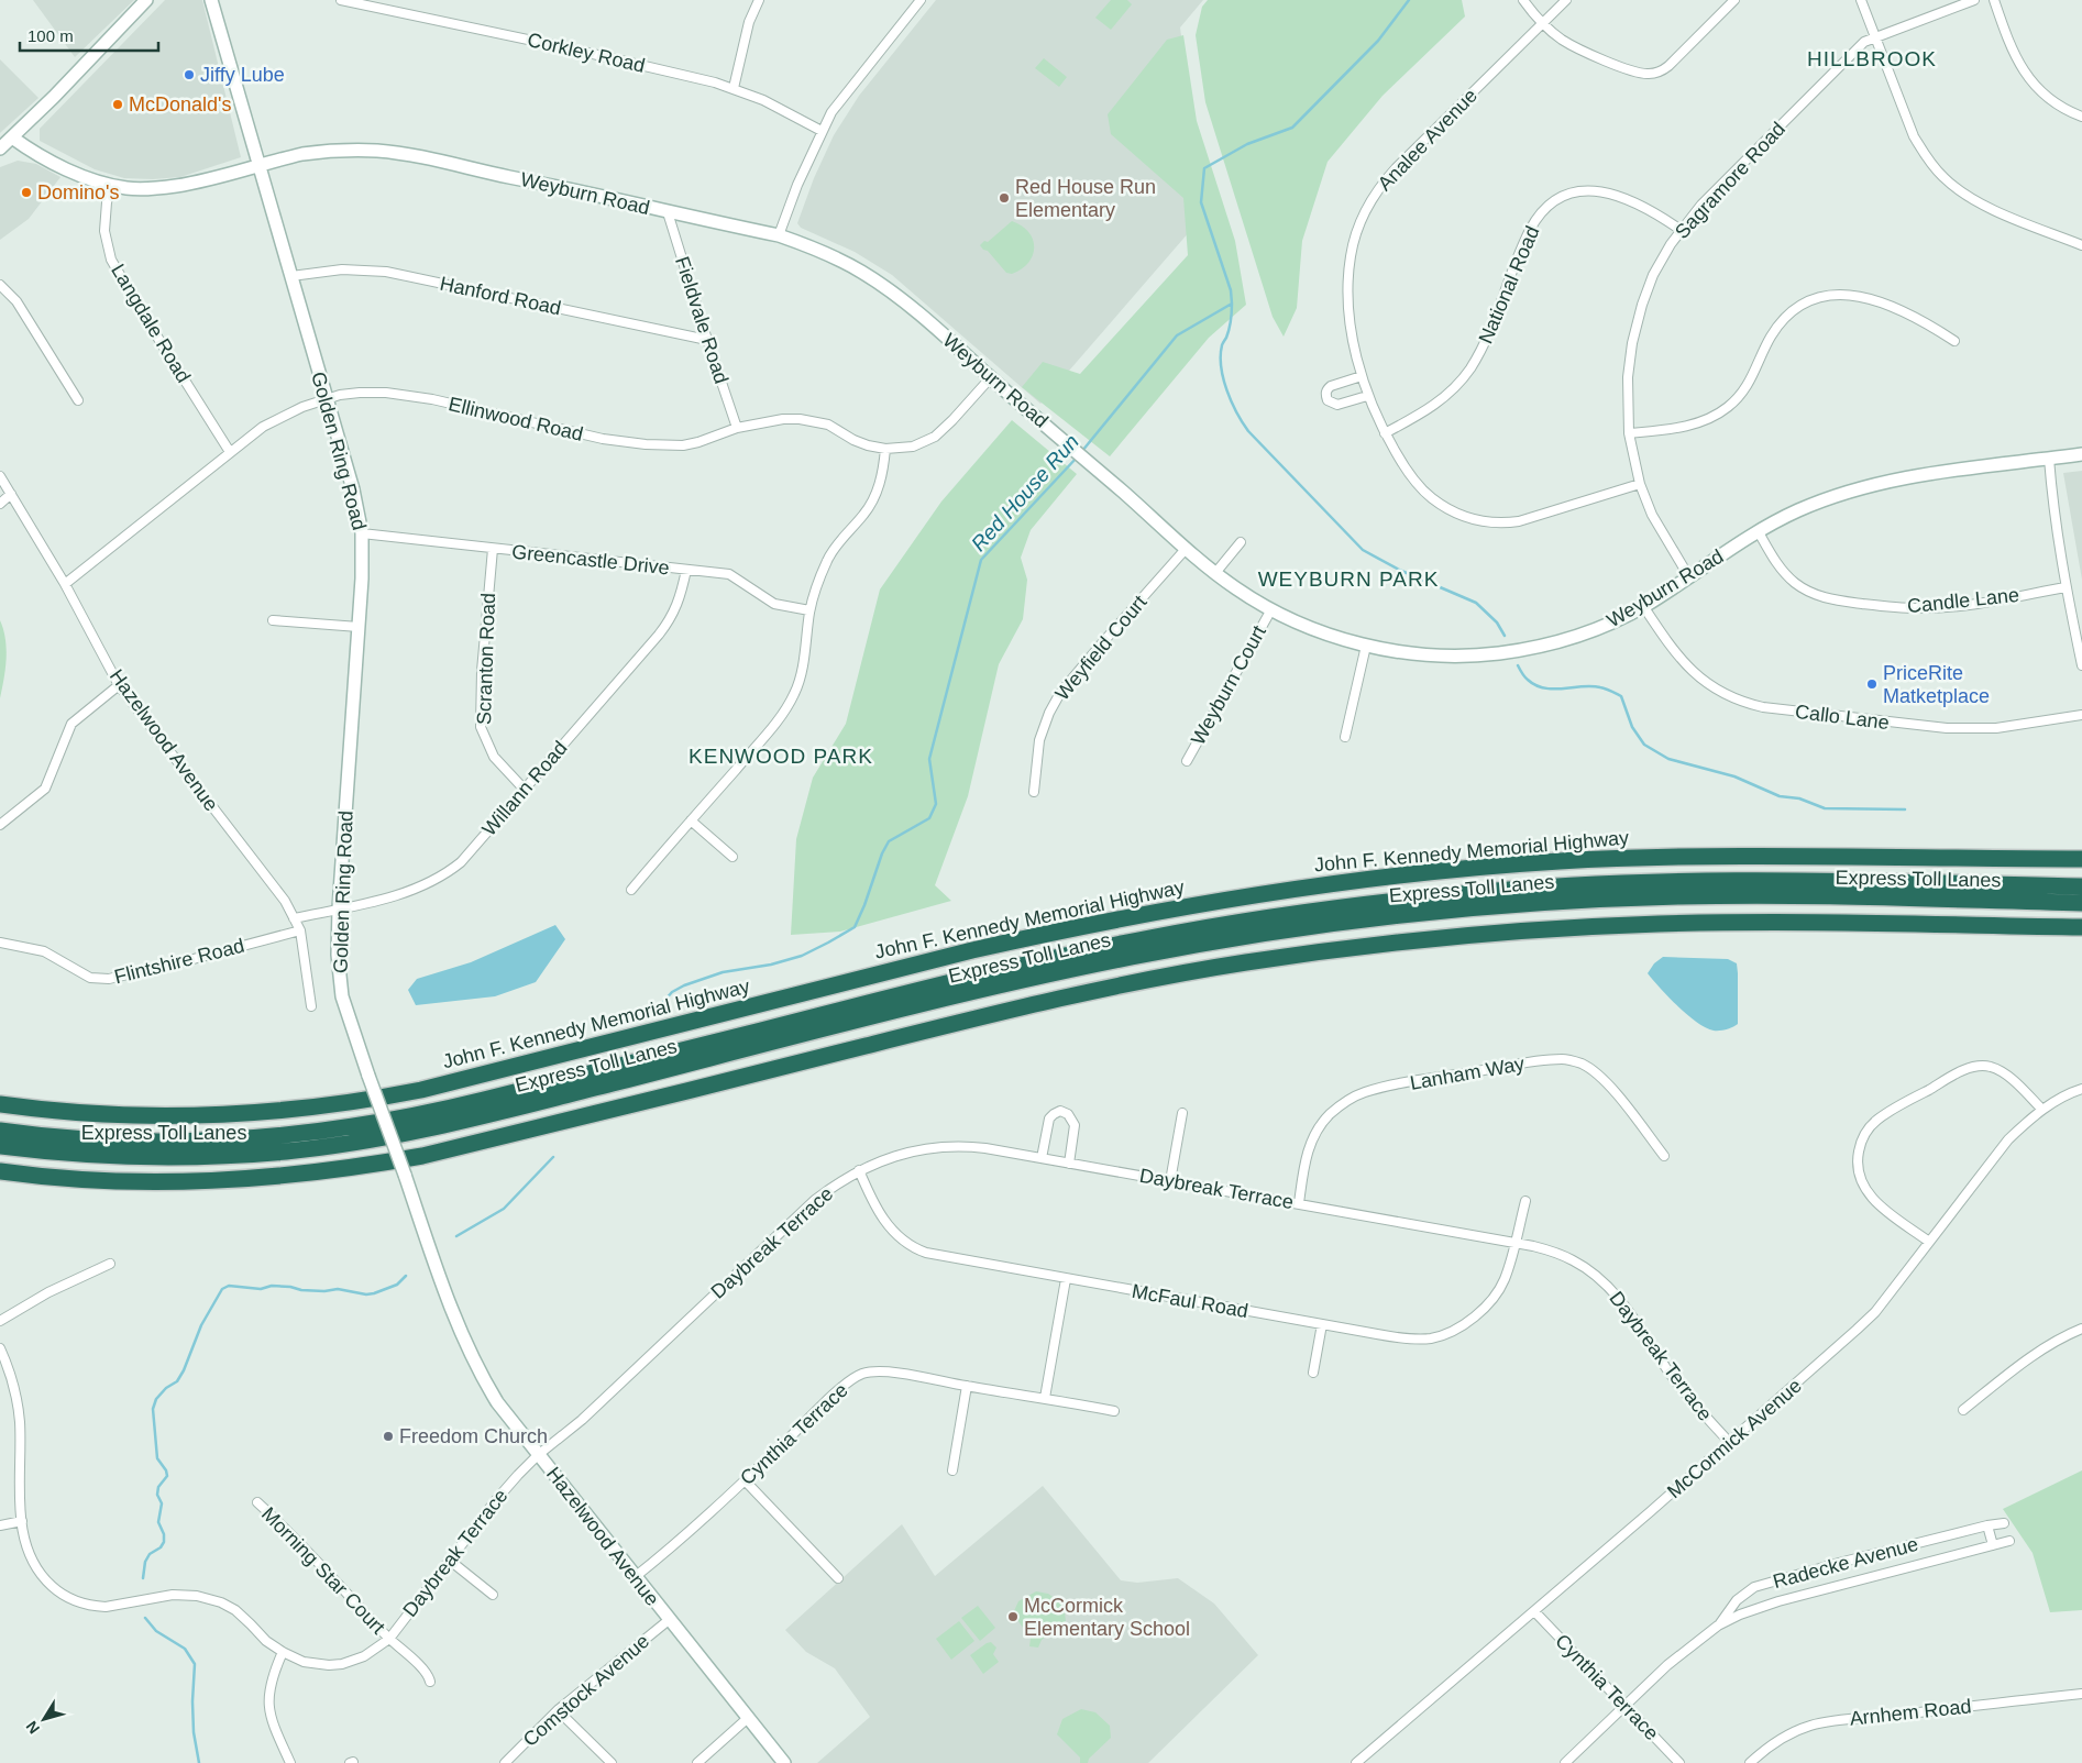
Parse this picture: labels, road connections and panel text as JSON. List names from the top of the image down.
{
  "streets": {
    "highway": ["John F. Kennedy Memorial Highway", "Express Toll Lanes"],
    "street": [
      "Corkley Road",
      "Analee Avenue",
      "Sagramore Road",
      "Weyburn Road",
      "National Road",
      "Hanford Road",
      "Fieldvale Road",
      "Langdale Road",
      "Ellinwood Road",
      "Golden Ring Road",
      "Greencastle Drive",
      "Candle Lane",
      "Weyfield Court",
      "Scranton Road",
      "Weyburn Court",
      "Callo Lane",
      "Hazelwood Avenue",
      "Willann Road",
      "Flintshire Road",
      "Lanham Way",
      "Daybreak Terrace",
      "McFaul Road",
      "Cynthia Terrace",
      "McCormick Avenue",
      "Radecke Avenue",
      "Morning Star Court",
      "Comstock Avenue",
      "Arnhem Road"
    ]
  },
  "crossings": [
    ["Analee Avenue", "Sagramore Road"],
    ["Analee Avenue", "National Road"],
    ["Sagramore Road", "Weyburn Road"],
    ["Sagramore Road", "National Road"],
    ["Weyburn Road", "Fieldvale Road"],
    ["Weyburn Road", "Langdale Road"],
    ["Weyburn Road", "Ellinwood Road"],
    ["Weyburn Road", "Golden Ring Road"],
    ["Weyburn Road", "Candle Lane"],
    ["Weyburn Road", "Weyfield Court"],
    ["Weyburn Road", "Weyburn Court"],
    ["Weyburn Road", "Callo Lane"],
    ["Hanford Road", "Fieldvale Road"],
    ["Hanford Road", "Golden Ring Road"],
    ["Fieldvale Road", "Ellinwood Road"],
    ["Langdale Road", "Ellinwood Road"],
    ["Ellinwood Road", "Golden Ring Road"],
    ["Ellinwood Road", "Hazelwood Avenue"],
    ["Golden Ring Road", "Greencastle Drive"],
    ["Golden Ring Road", "Hazelwood Avenue"],
    ["Golden Ring Road", "Willann Road"],
    ["Greencastle Drive", "Scranton Road"],
    ["Greencastle Drive", "Willann Road"],
    ["Scranton Road", "Willann Road"],
    ["Hazelwood Avenue", "Willann Road"],
    ["Hazelwood Avenue", "Flintshire Road"],
    ["Hazelwood Avenue", "Daybreak Terrace"],
    ["Hazelwood Avenue", "Cynthia Terrace"],
    ["Hazelwood Avenue", "Comstock Avenue"],
    ["Lanham Way", "Daybreak Terrace"],
    ["Daybreak Terrace", "McFaul Road"],
    ["Daybreak Terrace", "McCormick Avenue"],
    ["Daybreak Terrace", "Morning Star Court"],
    ["Cynthia Terrace", "McCormick Avenue"],
    ["Cynthia Terrace", "Radecke Avenue"]
  ],
  "districts": ["HILLBROOK", "WEYBURN PARK", "KENWOOD PARK"],
  "water": ["Red House Run"],
  "places": [
    "Jiffy Lube",
    "McDonald's",
    "Domino's",
    "Red House Run Elementary",
    "PriceRite Matketplace",
    "Freedom Church",
    "McCormick Elementary School"
  ],
  "scale_bar": "100 m",
  "north": "bottom left"
}
